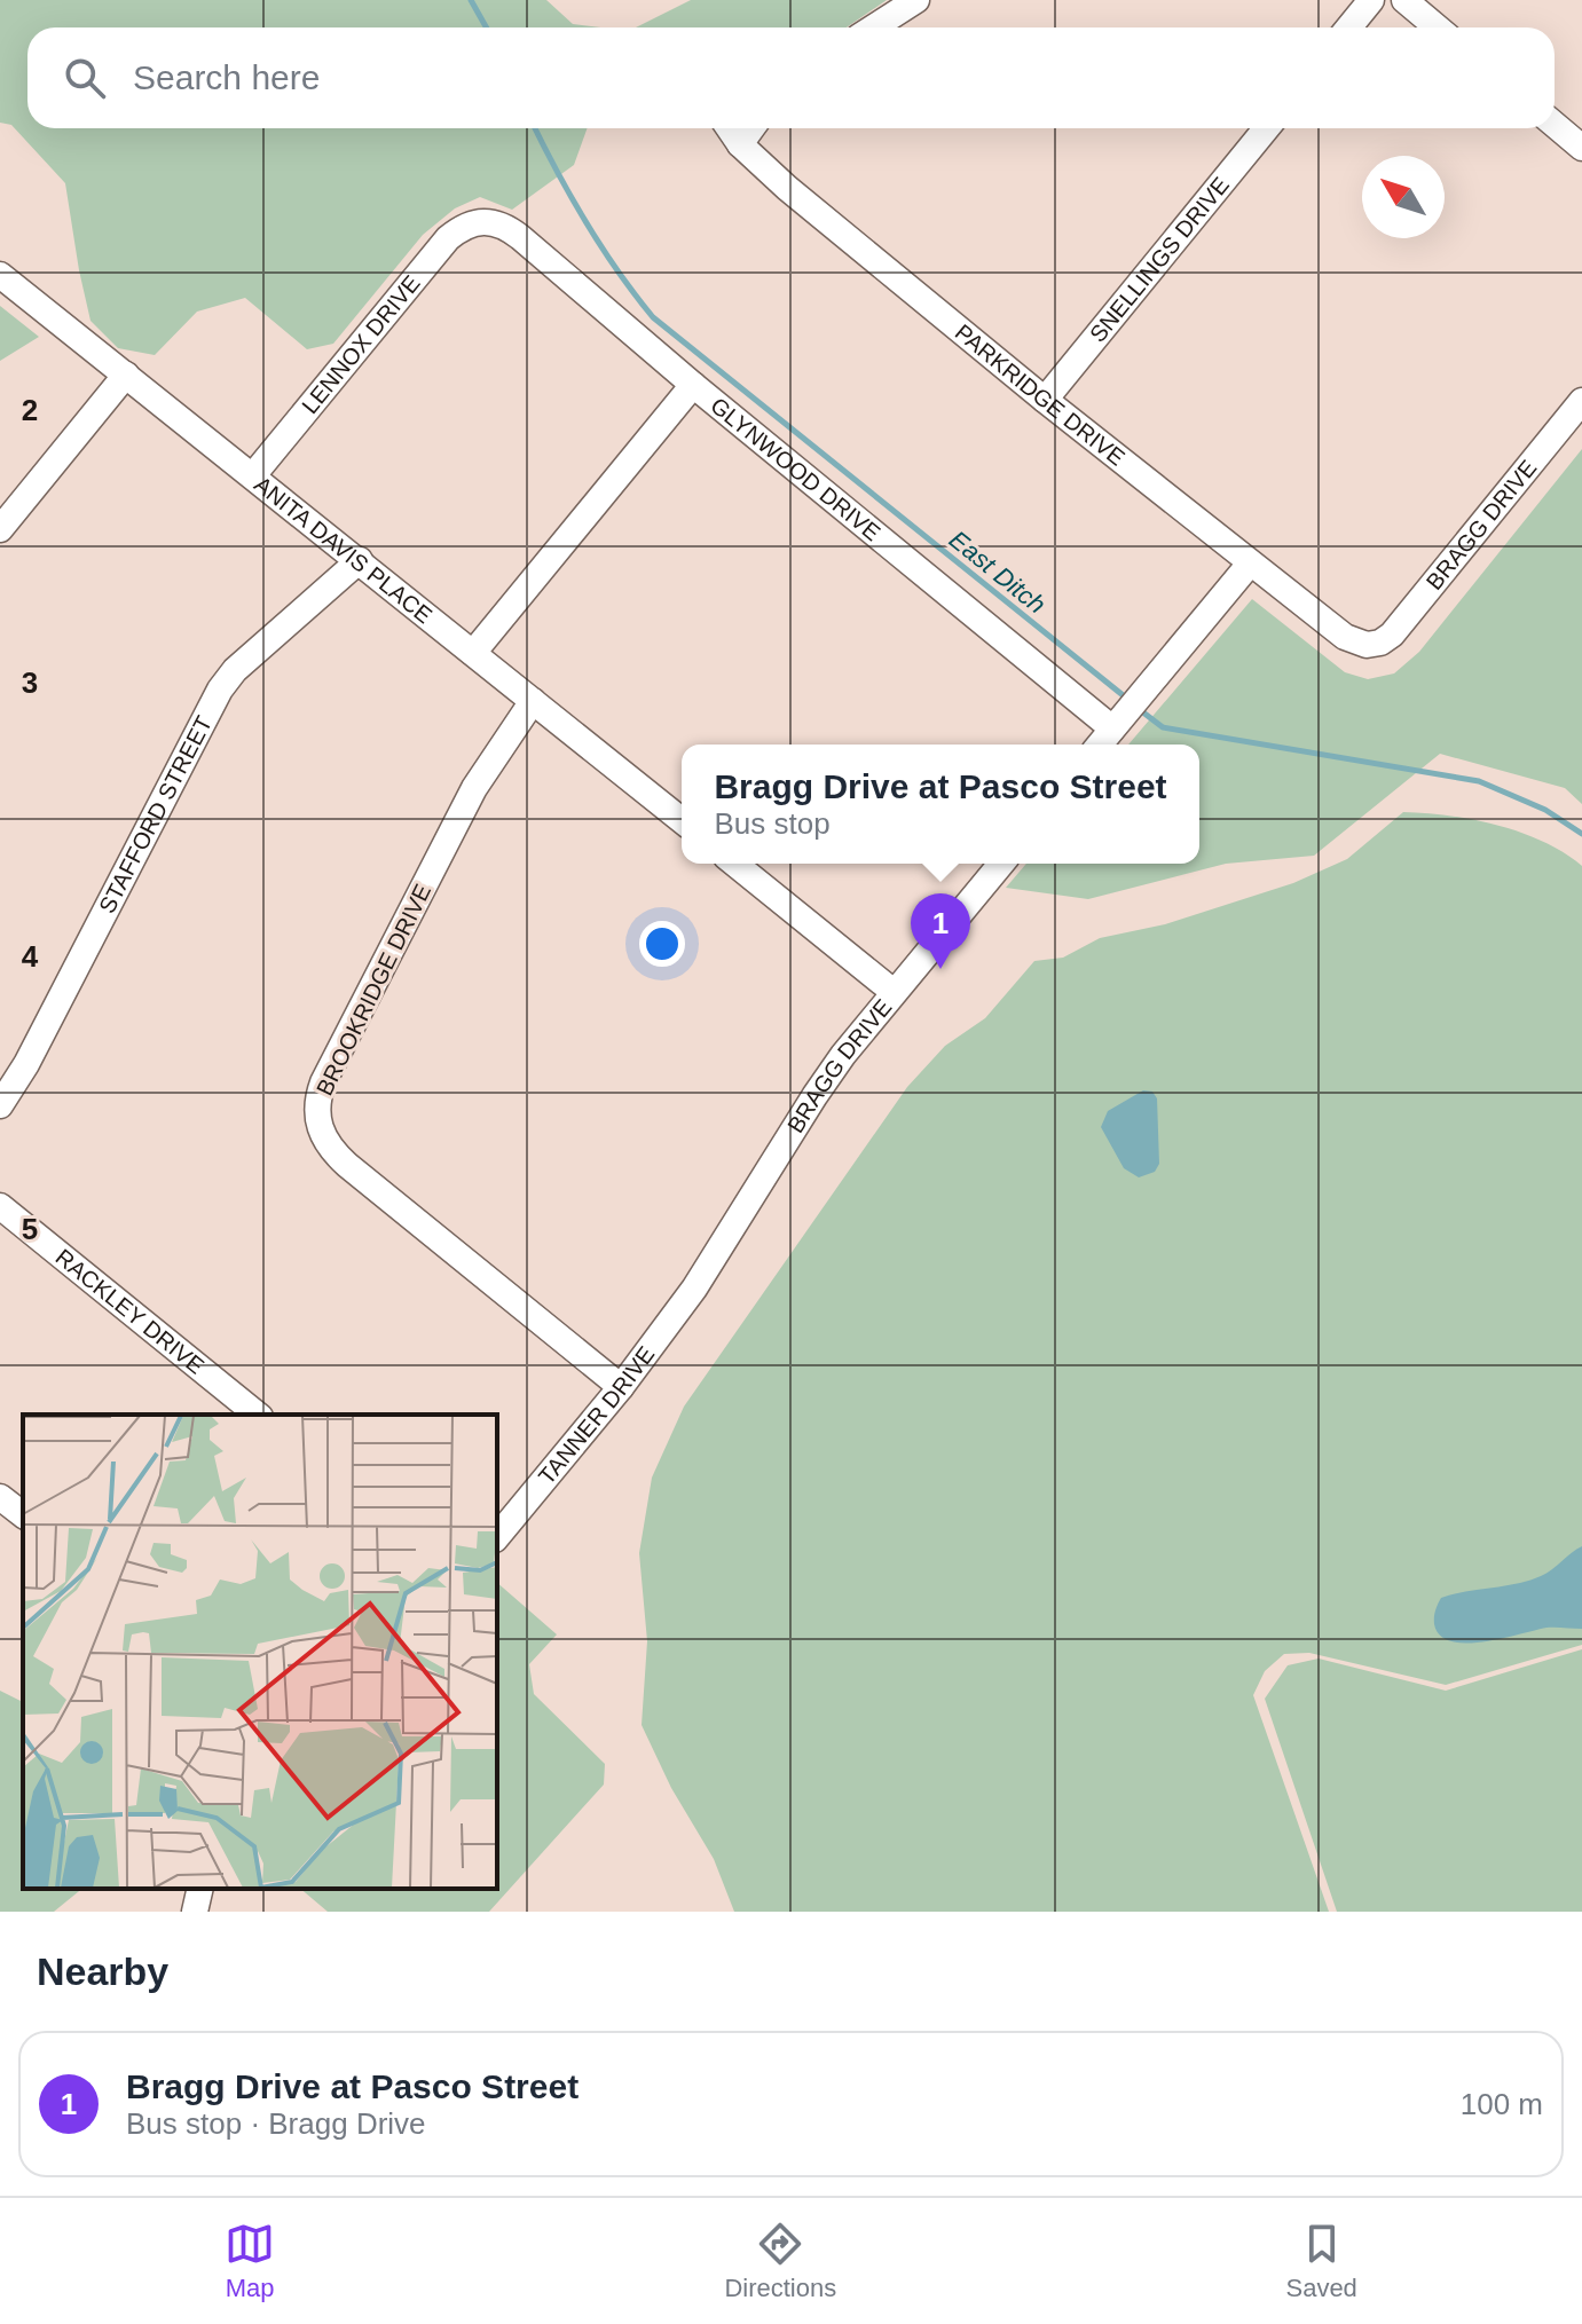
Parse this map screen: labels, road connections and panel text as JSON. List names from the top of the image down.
{
  "streets": {
    "street": [
      "SNELLINGS DRIVE",
      "LENNOX DRIVE",
      "PARKRIDGE DRIVE",
      "GLYNWOOD DRIVE",
      "BRAGG DRIVE",
      "ANITA DAVIS PLACE",
      "STAFFORD STREET",
      "BROOKRIDGE DRIVE",
      "RACKLEY DRIVE",
      "TANNER DRIVE"
    ]
  },
  "crossings": [
    ["SNELLINGS DRIVE", "PARKRIDGE DRIVE"],
    ["LENNOX DRIVE", "GLYNWOOD DRIVE"],
    ["LENNOX DRIVE", "ANITA DAVIS PLACE"],
    ["PARKRIDGE DRIVE", "BRAGG DRIVE"],
    ["BRAGG DRIVE", "TANNER DRIVE"],
    ["ANITA DAVIS PLACE", "STAFFORD STREET"],
    ["ANITA DAVIS PLACE", "BROOKRIDGE DRIVE"],
    ["BROOKRIDGE DRIVE", "TANNER DRIVE"]
  ],
  "water": ["East Ditch"],
  "north": "top left",
  "page": {
    "search": "Search here",
    "popup": ["Bragg Drive at Pasco Street", "Bus stop"],
    "pins": "1",
    "heading": "Nearby",
    "list": [
      {
        "mark": "1",
        "name": "Bragg Drive at Pasco Street",
        "note": "Bus stop · Bragg Drive",
        "value": "100 m"
      }
    ],
    "nav": ["Map", "Directions", "Saved"]
  },
  "grid": {
    "rows": [
      "2",
      "3",
      "4",
      "5"
    ]
  }
}
